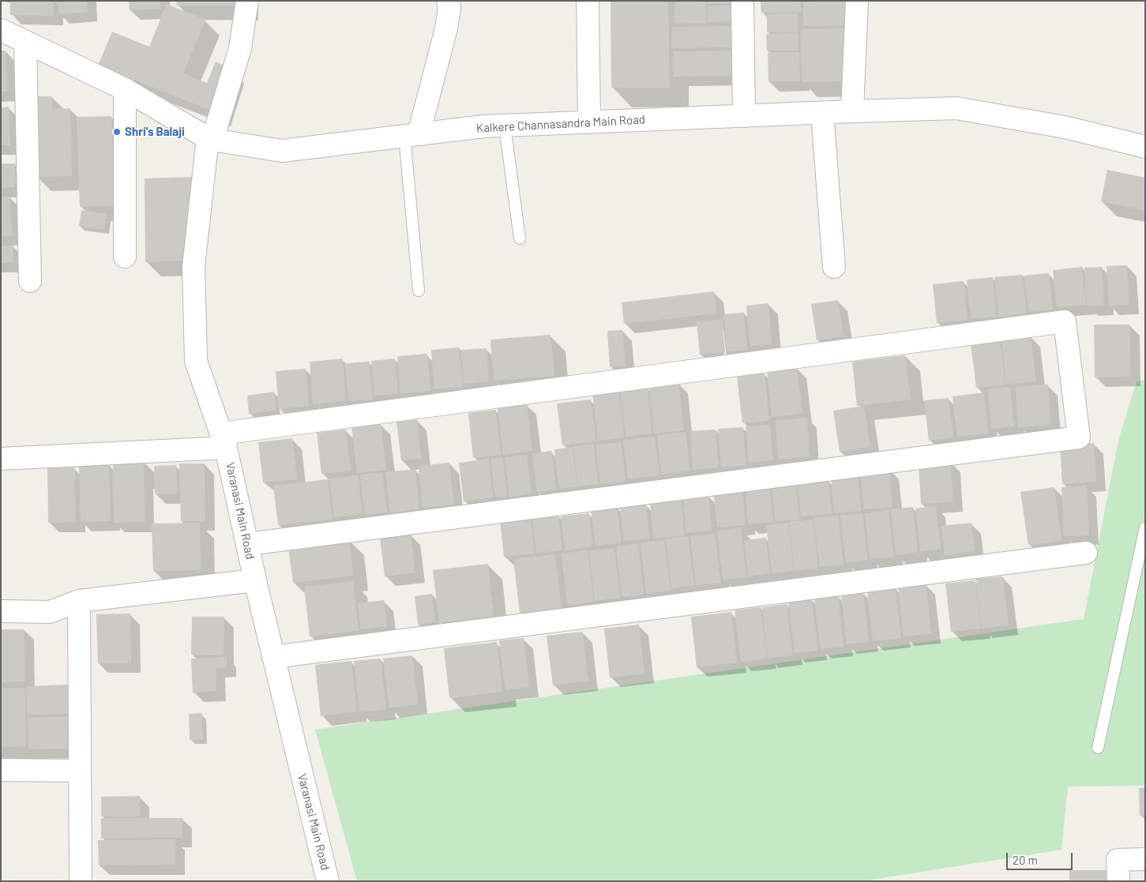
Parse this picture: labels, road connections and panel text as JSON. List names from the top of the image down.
{
  "streets": {
    "street": ["Kalkere Channasandra Main Road", "Varanasi Main Road"]
  },
  "crossings": [
    ["Kalkere Channasandra Main Road", "Varanasi Main Road"]
  ],
  "places": ["Shri's Balaji"],
  "scale_bar": "20 m"
}
